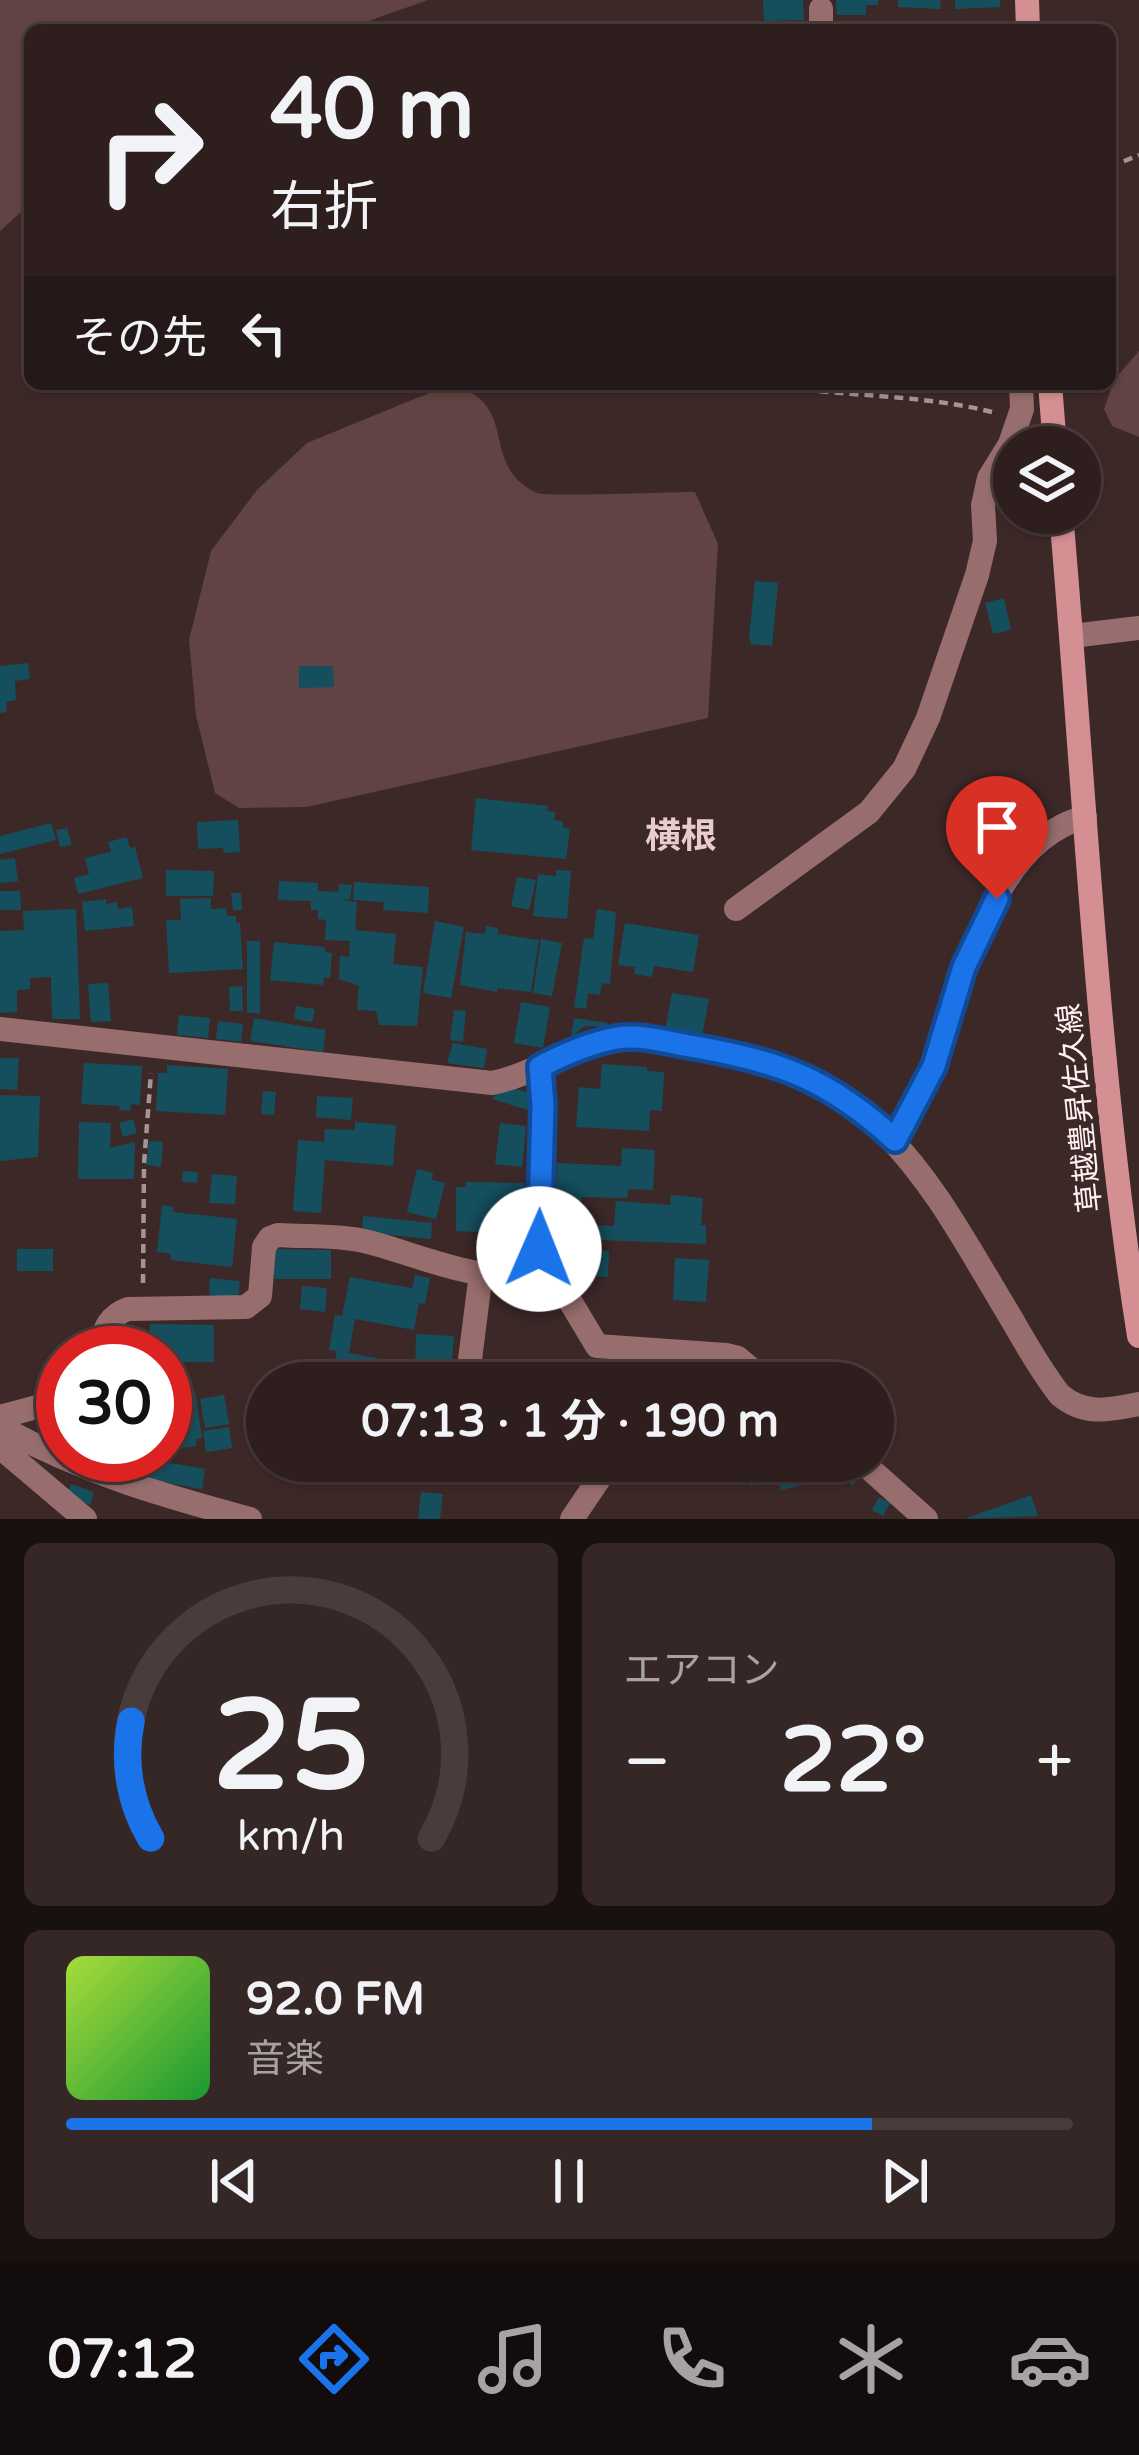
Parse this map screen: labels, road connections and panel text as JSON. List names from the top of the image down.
{
  "streets": {
    "main road": ["草越豊昇佐久線"]
  },
  "districts": ["横根"],
  "page": {
    "turn": ["40 m", "右折"],
    "then": "その先",
    "limit": "30",
    "trip": "07:13 · 1 分 · 190 m",
    "tile": "エアコン",
    "heat": ["−", "22°", "+"],
    "song": ["92.0 FM", "音楽"],
    "tabs": "07:12",
    "gauge": ["25", "km/h"]
  }
}
